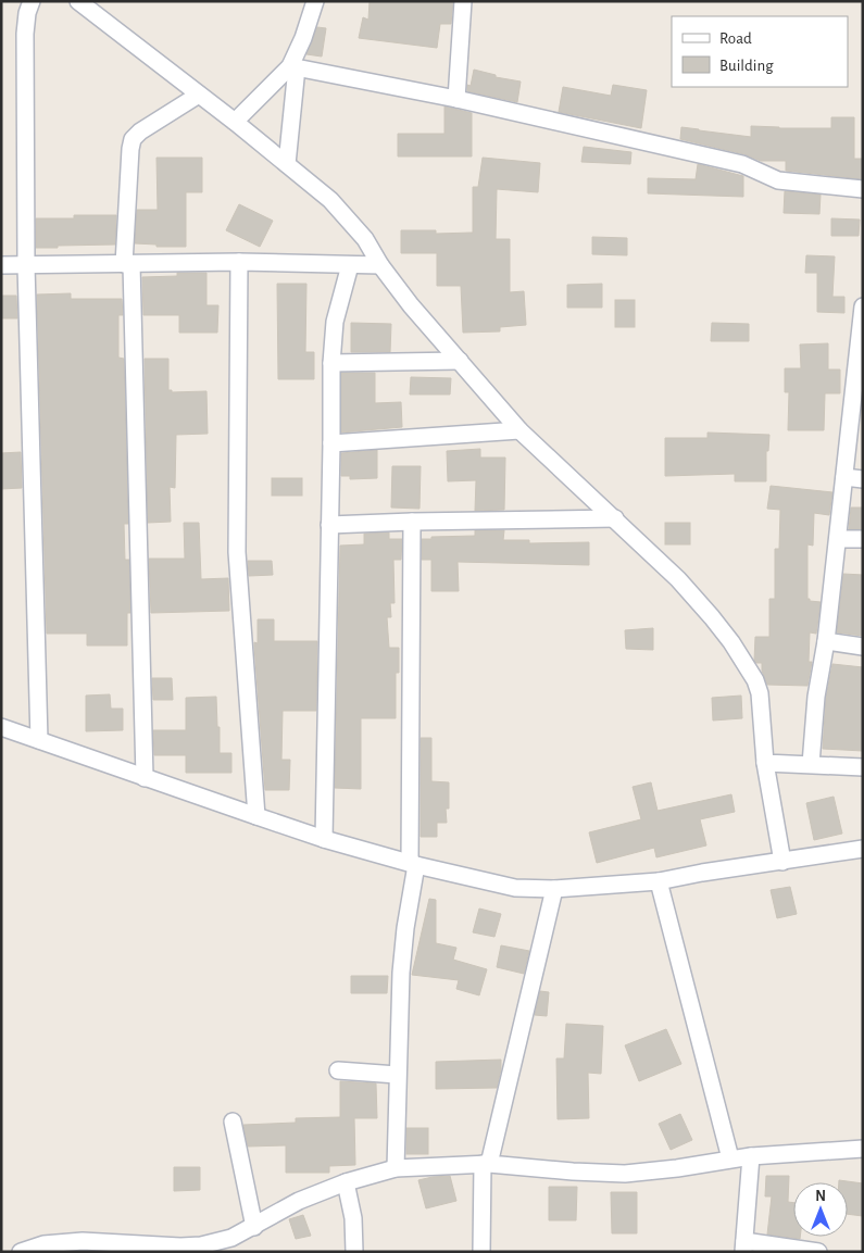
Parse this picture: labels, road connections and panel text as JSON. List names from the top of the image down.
{
  "legend": ["Road", "Building"],
  "north": "top"
}
